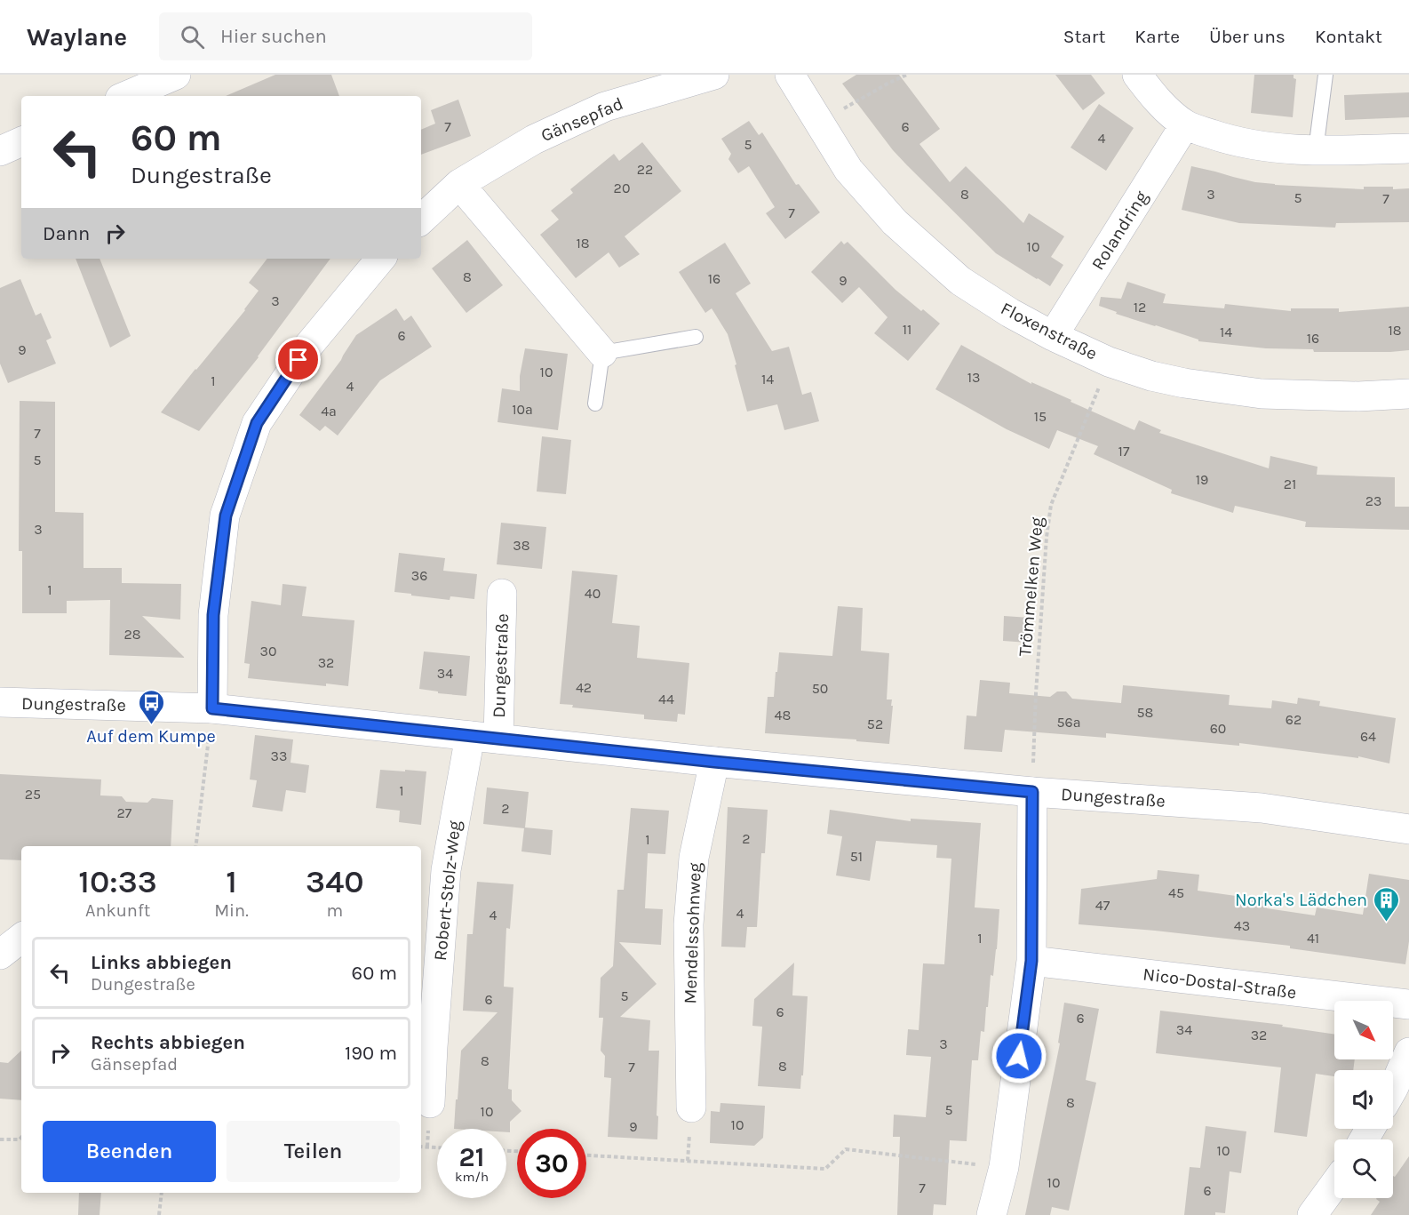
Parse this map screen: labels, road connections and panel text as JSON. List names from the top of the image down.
{
  "streets": {
    "street": [
      "Gänsepfad",
      "Rolandring",
      "Floxenstraße",
      "Dungestraße",
      "Robert-Stolz-Weg",
      "Mendelssohnweg",
      "Nico-Dostal-Straße"
    ],
    "path": ["Trömmelken Weg"]
  },
  "crossings": [
    ["Rolandring", "Floxenstraße"],
    ["Floxenstraße", "Trömmelken Weg"],
    ["Trömmelken Weg", "Dungestraße"],
    ["Dungestraße", "Robert-Stolz-Weg"],
    ["Dungestraße", "Mendelssohnweg"]
  ],
  "places": {
    "bus stop": ["Auf dem Kumpe"],
    "building": ["Norka's Lädchen"]
  },
  "house_numbers": [
    "7",
    "6",
    "4",
    "5",
    "22",
    "20",
    "8",
    "3",
    "5",
    "7",
    "7",
    "18",
    "10",
    "8",
    "16",
    "9",
    "3",
    "12",
    "11",
    "18",
    "14",
    "6",
    "16",
    "9",
    "10",
    "13",
    "14",
    "1",
    "4",
    "10a",
    "4a",
    "15",
    "7",
    "17",
    "5",
    "19",
    "21",
    "23",
    "3",
    "38",
    "36",
    "1",
    "40",
    "28",
    "30",
    "32",
    "34",
    "42",
    "50",
    "44",
    "58",
    "48",
    "62",
    "56a",
    "52",
    "60",
    "64",
    "33",
    "1",
    "25",
    "2",
    "27",
    "2",
    "1",
    "51",
    "45",
    "47",
    "4",
    "4",
    "43",
    "1",
    "41",
    "5",
    "6",
    "6",
    "6",
    "34",
    "32",
    "3",
    "8",
    "8",
    "7",
    "8",
    "5",
    "10",
    "10",
    "9",
    "10",
    "10",
    "7",
    "6"
  ],
  "north": "bottom right",
  "page": {
    "header": "Waylane",
    "search": "Hier suchen",
    "nav": [
      "Start",
      "Karte",
      "Über uns",
      "Kontakt"
    ],
    "turn": ["60 m", "Dungestraße"],
    "then": "Dann",
    "eta": [
      "10:33",
      "Ankunft",
      "1",
      "Min.",
      "340",
      "m"
    ],
    "list": [
      {
        "name": "Links abbiegen",
        "note": "Dungestraße",
        "value": "60 m"
      },
      {
        "name": "Rechts abbiegen",
        "note": "Gänsepfad",
        "value": "190 m"
      }
    ],
    "buttons": ["Beenden", "Teilen"],
    "speed": "21 km/h",
    "limit": "30"
  }
}
